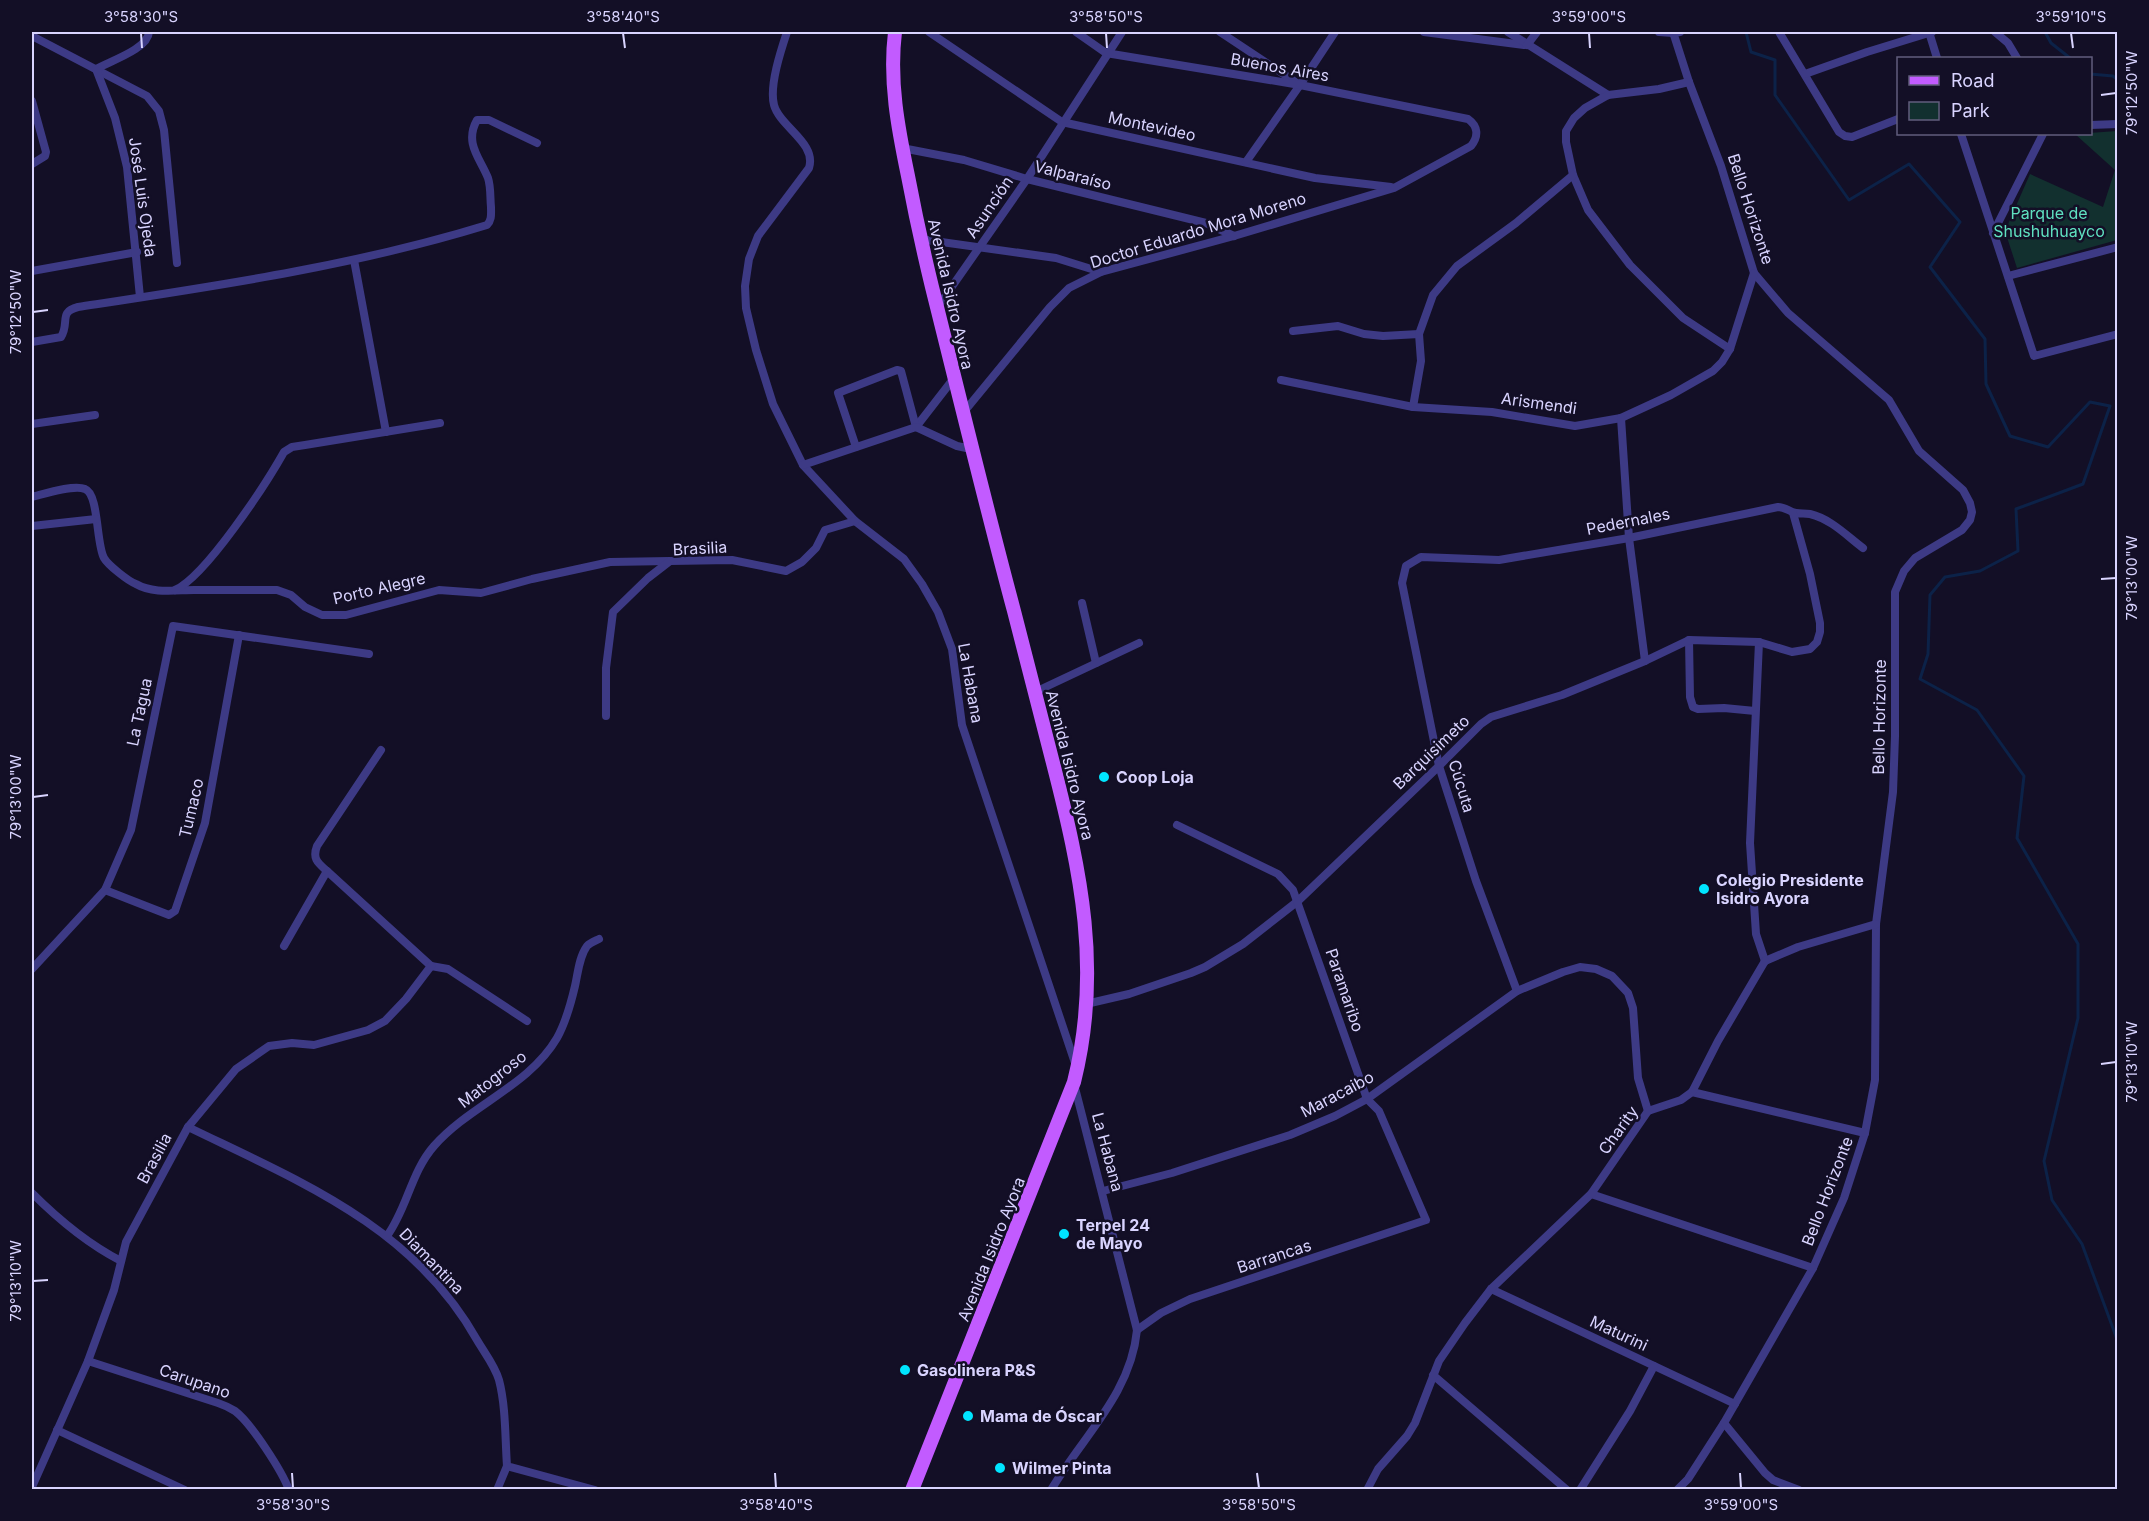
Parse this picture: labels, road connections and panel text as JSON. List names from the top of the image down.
{
  "streets": {
    "main road": ["Avenida Isidro Ayora"],
    "street": [
      "Buenos Aires",
      "Montevideo",
      "Valparaíso",
      "José Luis Ojeda",
      "Asunción",
      "Bello Horizonte",
      "Doctor Eduardo Mora Moreno",
      "Arismendi",
      "Pedernales",
      "Brasilia",
      "Porto Alegre",
      "La Habana",
      "La Tagua",
      "Barquisimeto",
      "Cúcuta",
      "Tumaco",
      "Paramaribo",
      "Matogroso",
      "Maracaibo",
      "Charity",
      "Barrancas",
      "Diamantina",
      "Maturini",
      "Carupano"
    ]
  },
  "crossings": [
    ["Buenos Aires", "Asunción"],
    ["Buenos Aires", "Doctor Eduardo Mora Moreno"],
    ["Montevideo", "Asunción"],
    ["Montevideo", "Doctor Eduardo Mora Moreno"],
    ["Valparaíso", "Asunción"],
    ["Valparaíso", "Doctor Eduardo Mora Moreno"],
    ["Valparaíso", "Avenida Isidro Ayora"],
    ["Asunción", "Avenida Isidro Ayora"],
    ["Bello Horizonte", "Arismendi"],
    ["Bello Horizonte", "Maturini"],
    ["Doctor Eduardo Mora Moreno", "Avenida Isidro Ayora"],
    ["Avenida Isidro Ayora", "La Habana"],
    ["Avenida Isidro Ayora", "Barquisimeto"],
    ["Pedernales", "Barquisimeto"],
    ["Pedernales", "Cúcuta"],
    ["Brasilia", "Porto Alegre"],
    ["Brasilia", "La Habana"],
    ["Brasilia", "Diamantina"],
    ["Brasilia", "Carupano"],
    ["La Habana", "Maracaibo"],
    ["La Habana", "Barrancas"],
    ["La Tagua", "Tumaco"],
    ["Barquisimeto", "Cúcuta"],
    ["Barquisimeto", "Paramaribo"],
    ["Cúcuta", "Maracaibo"],
    ["Paramaribo", "Maracaibo"],
    ["Paramaribo", "Barrancas"],
    ["Matogroso", "Diamantina"],
    ["Maracaibo", "Charity"],
    ["Charity", "Maturini"]
  ],
  "parks": ["Parque de Shushuhuayco"],
  "places": [
    "Coop Loja",
    "Colegio Presidente Isidro Ayora",
    "Terpel 24 de Mayo",
    "Gasolinera P&S",
    "Mama de Óscar",
    "Wilmer Pinta"
  ],
  "legend": ["Road", "Park"],
  "coordinates": [
    "3°58'30\"S",
    "3°58'40\"S",
    "3°58'50\"S",
    "3°59'00\"S",
    "3°59'10\"S",
    "79°12'50\"W",
    "79°13'00\"W",
    "79°13'10\"W"
  ]
}
